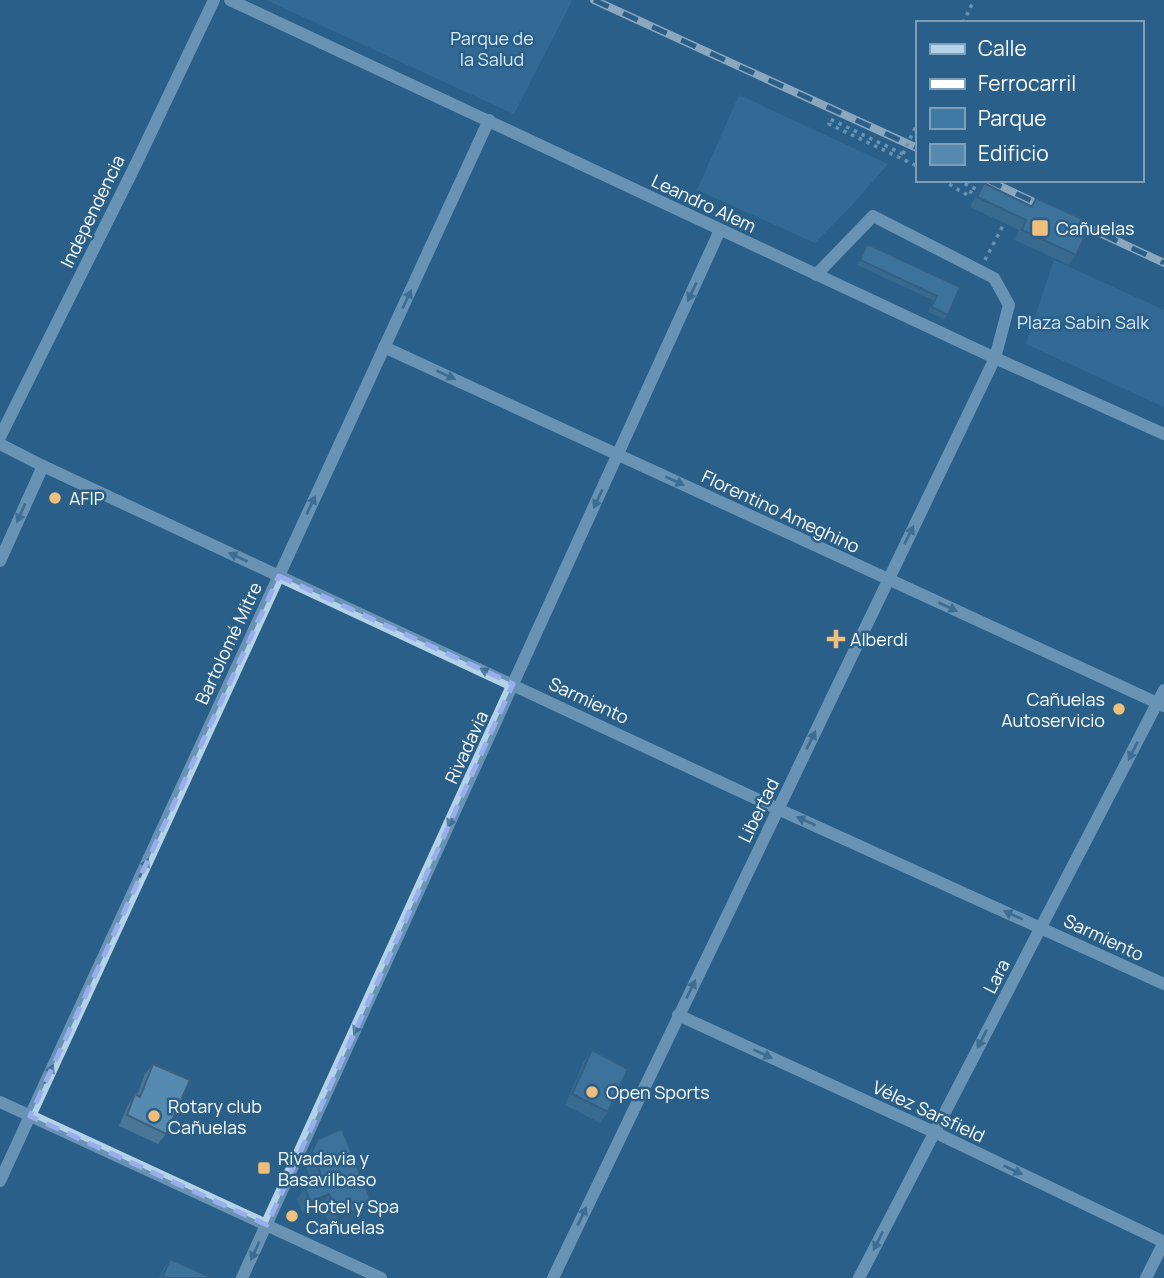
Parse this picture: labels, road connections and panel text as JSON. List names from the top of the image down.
{
  "streets": {
    "street": [
      "Leandro Alem",
      "Independencia",
      "Florentino Ameghino",
      "Bartolomé Mitre",
      "Sarmiento",
      "Rivadavia",
      "Libertad",
      "Lara",
      "Vélez Sarsfield"
    ]
  },
  "crossings": [
    ["Leandro Alem", "Bartolomé Mitre"],
    ["Leandro Alem", "Rivadavia"],
    ["Leandro Alem", "Libertad"],
    ["Florentino Ameghino", "Bartolomé Mitre"],
    ["Florentino Ameghino", "Rivadavia"],
    ["Florentino Ameghino", "Libertad"],
    ["Florentino Ameghino", "Lara"],
    ["Bartolomé Mitre", "Sarmiento"],
    ["Sarmiento", "Rivadavia"],
    ["Sarmiento", "Libertad"],
    ["Sarmiento", "Lara"],
    ["Libertad", "Vélez Sarsfield"],
    ["Lara", "Vélez Sarsfield"]
  ],
  "one_way": [
    "Florentino Ameghino",
    "Bartolomé Mitre",
    "Sarmiento",
    "Rivadavia",
    "Libertad",
    "Lara",
    "Vélez Sarsfield"
  ],
  "parks": ["Parque de la Salud", "Plaza Sabin Salk"],
  "places": {
    "transit": ["Cañuelas", "Rivadavia y Basavilbaso"],
    "other": [
      "AFIP",
      "Cañuelas Autoservicio",
      "Open Sports",
      "Rotary club Cañuelas",
      "Hotel y Spa Cañuelas"
    ],
    "health": ["Alberdi"]
  },
  "legend": [
    "Calle",
    "Ferrocarril",
    "Parque",
    "Edificio"
  ]
}
